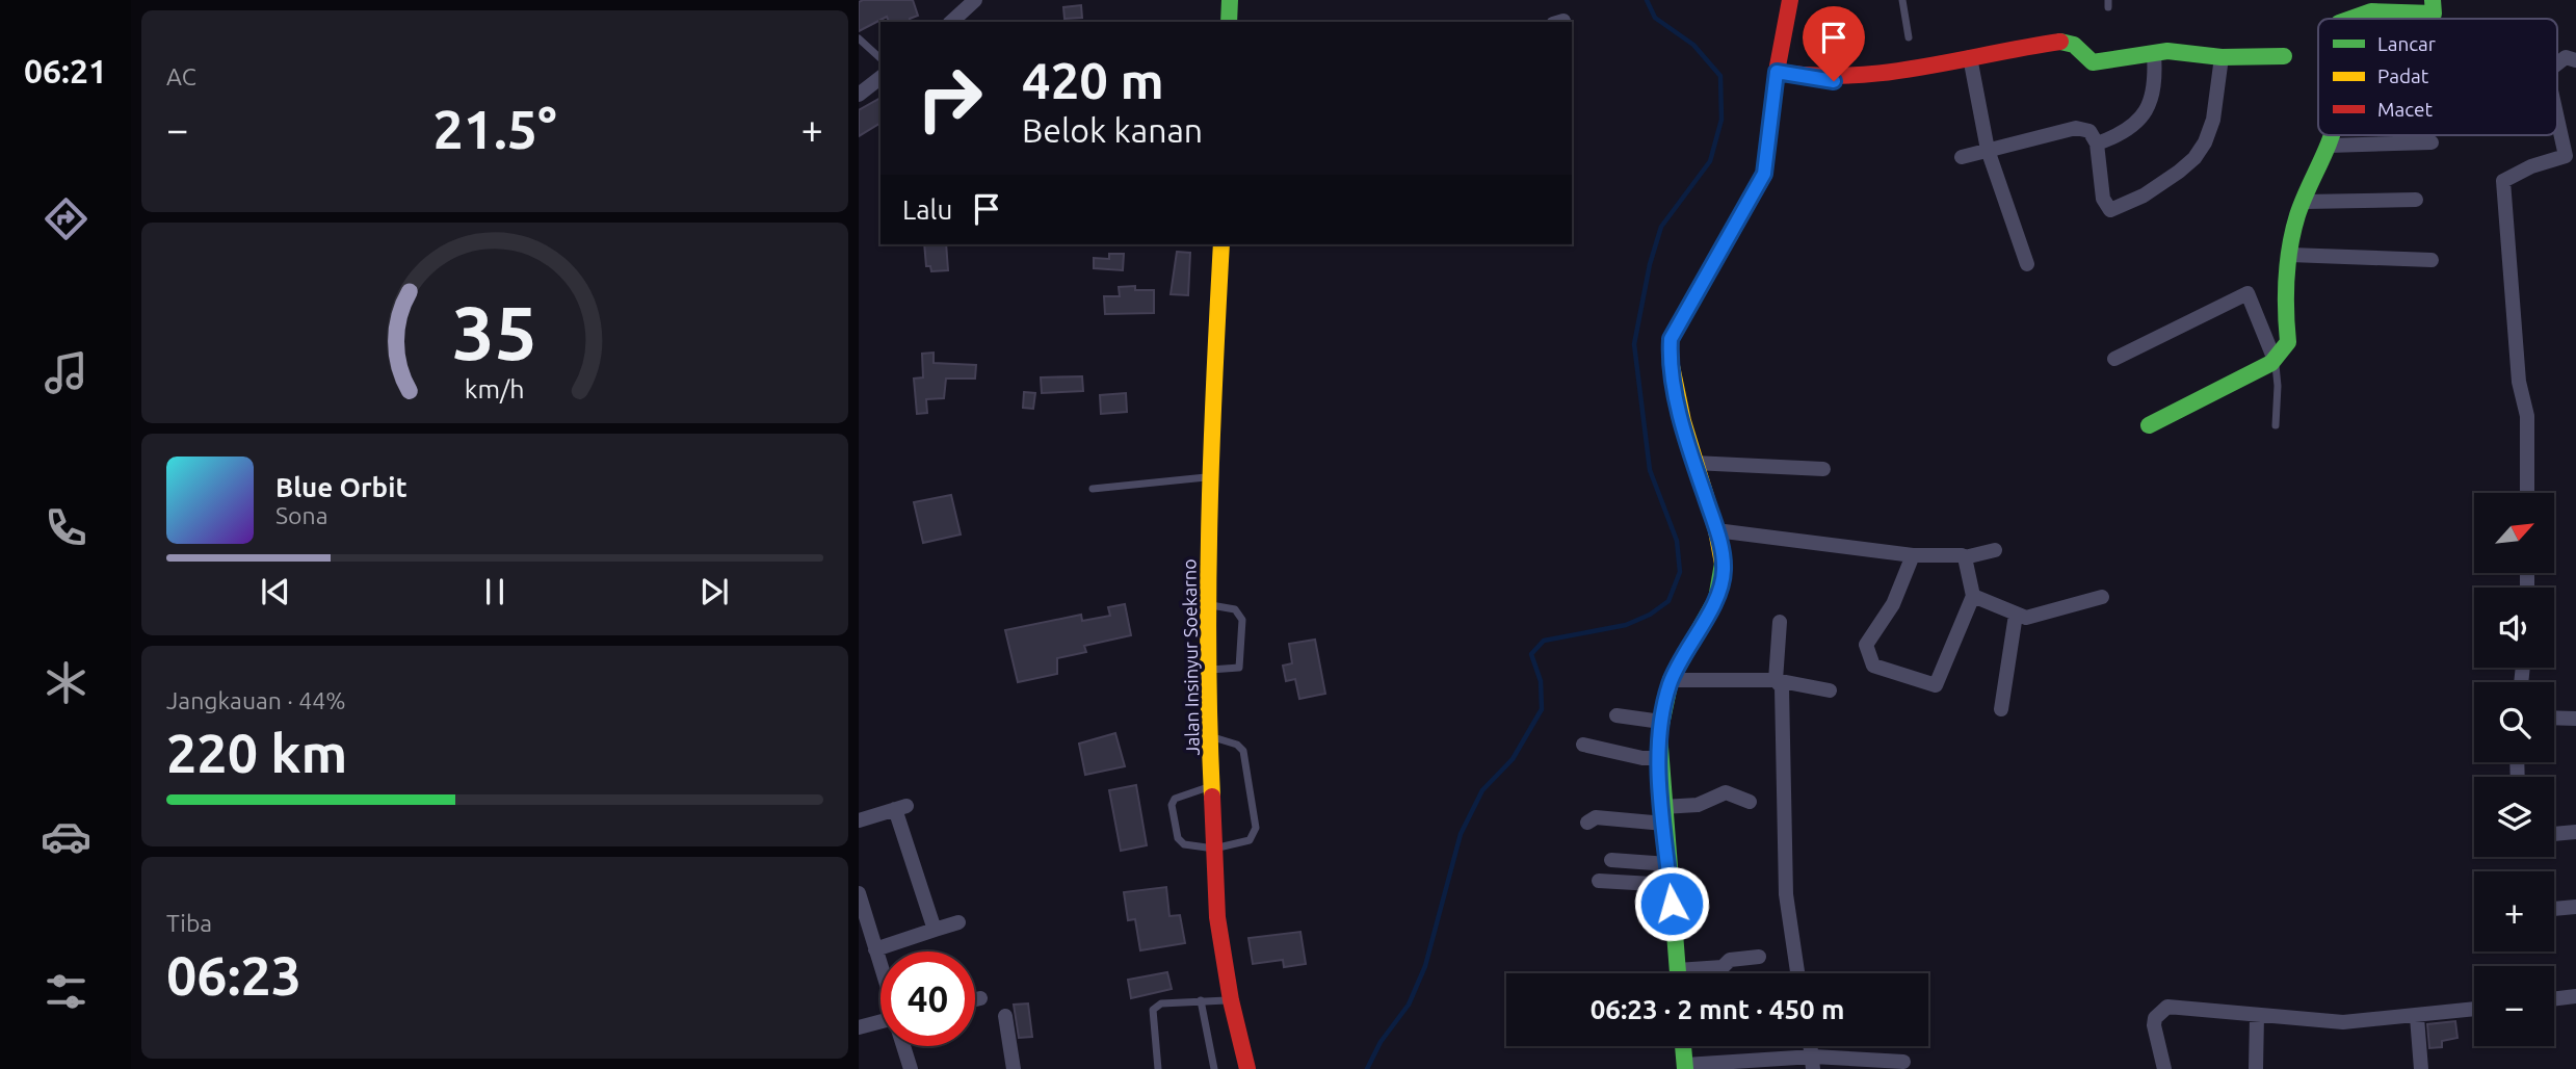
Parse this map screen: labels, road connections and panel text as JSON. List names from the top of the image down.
{
  "streets": {
    "street": ["Jalan Insinyur Soekarno"]
  },
  "legend": ["Lancar", "Padat", "Macet"],
  "north": "top right",
  "page": {
    "tabs": "06:21",
    "tile": [
      "AC",
      ["Jangkauan · 44%", "220 km"],
      ["Tiba", "06:23"]
    ],
    "turn": ["420 m", "Belok kanan"],
    "heat": ["−", "21.5°", "+"],
    "then": "Lalu",
    "song": ["Blue Orbit", "Sona"],
    "map_buttons": ["+", "−"],
    "limit": "40",
    "trip": "06:23 · 2 mnt · 450 m",
    "gauge": ["35", "km/h"]
  }
}
